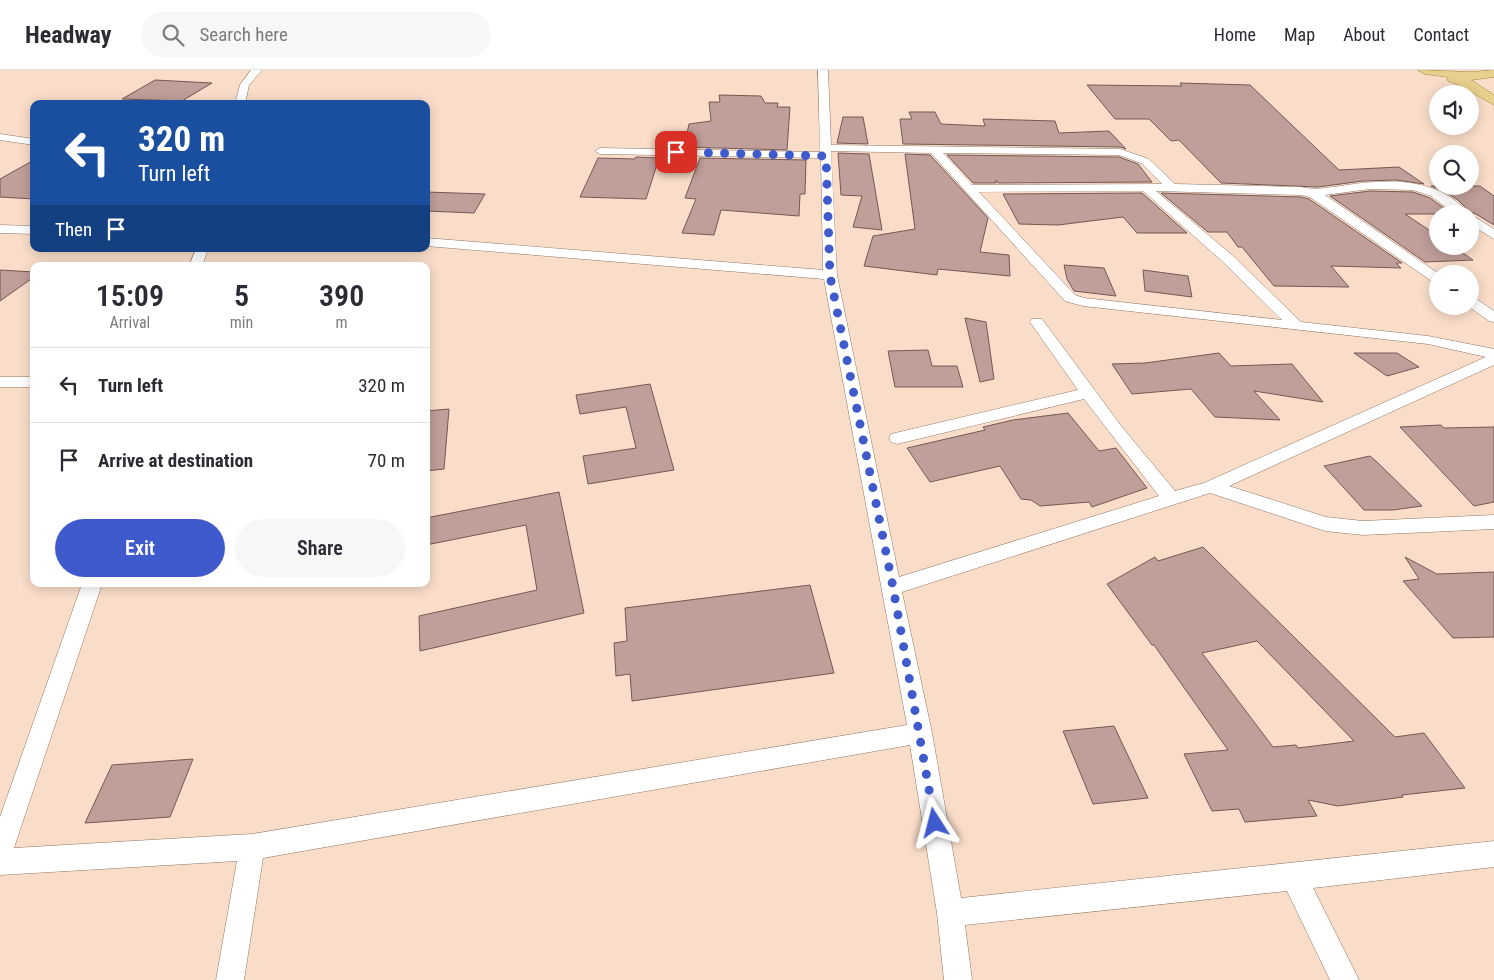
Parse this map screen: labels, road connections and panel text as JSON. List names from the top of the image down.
{
  "page": {
    "header": "Headway",
    "search": "Search here",
    "nav": [
      "Home",
      "Map",
      "About",
      "Contact"
    ],
    "map_buttons": ["+", "−"],
    "turn": ["320 m", "Turn left"],
    "then": "Then",
    "eta": [
      "15:09",
      "Arrival",
      "5",
      "min",
      "390",
      "m"
    ],
    "list": [
      {
        "name": "Turn left",
        "value": "320 m"
      },
      {
        "name": "Arrive at destination",
        "value": "70 m"
      }
    ],
    "buttons": ["Exit", "Share"]
  }
}
